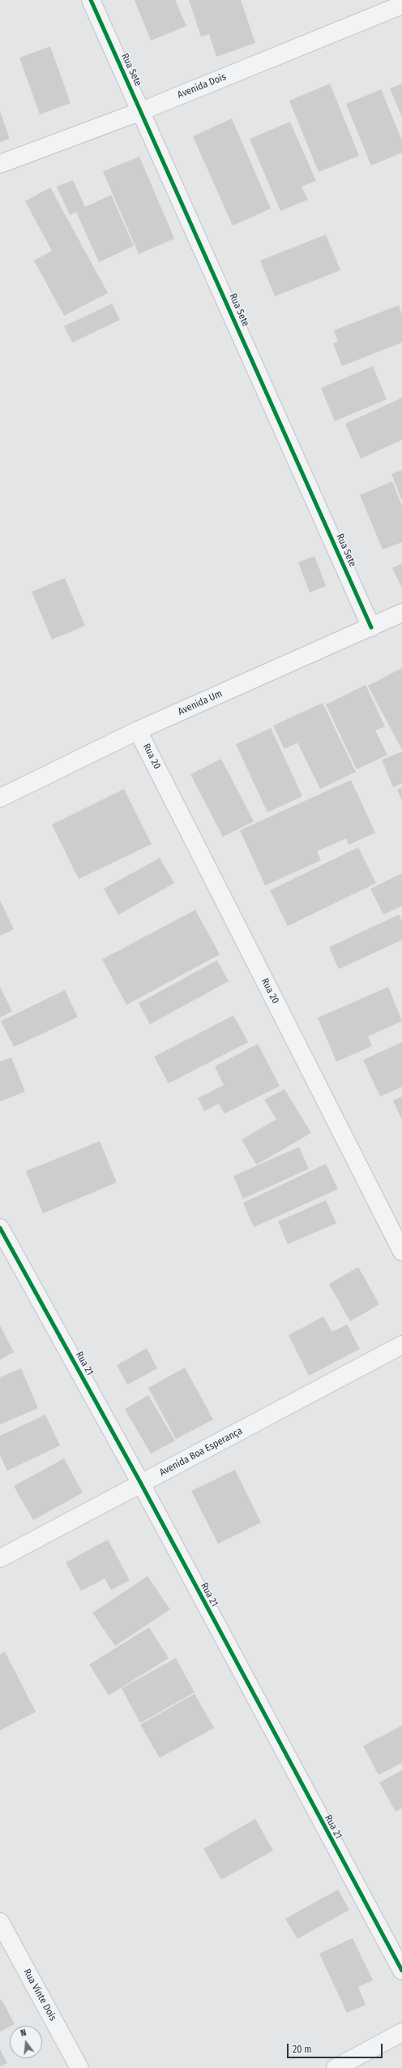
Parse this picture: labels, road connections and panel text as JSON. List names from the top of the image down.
{
  "streets": {
    "street": [
      "Rua Sete",
      "Avenida Dois",
      "Avenida Um",
      "Rua 20",
      "Rua 21",
      "Avenida Boa Esperança",
      "Rua Vinte Dois"
    ]
  },
  "crossings": [
    ["Rua Sete", "Avenida Dois"],
    ["Rua Sete", "Avenida Um"],
    ["Avenida Um", "Rua 20"],
    ["Rua 21", "Avenida Boa Esperança"]
  ],
  "scale_bar": "20 m",
  "north": "top"
}
